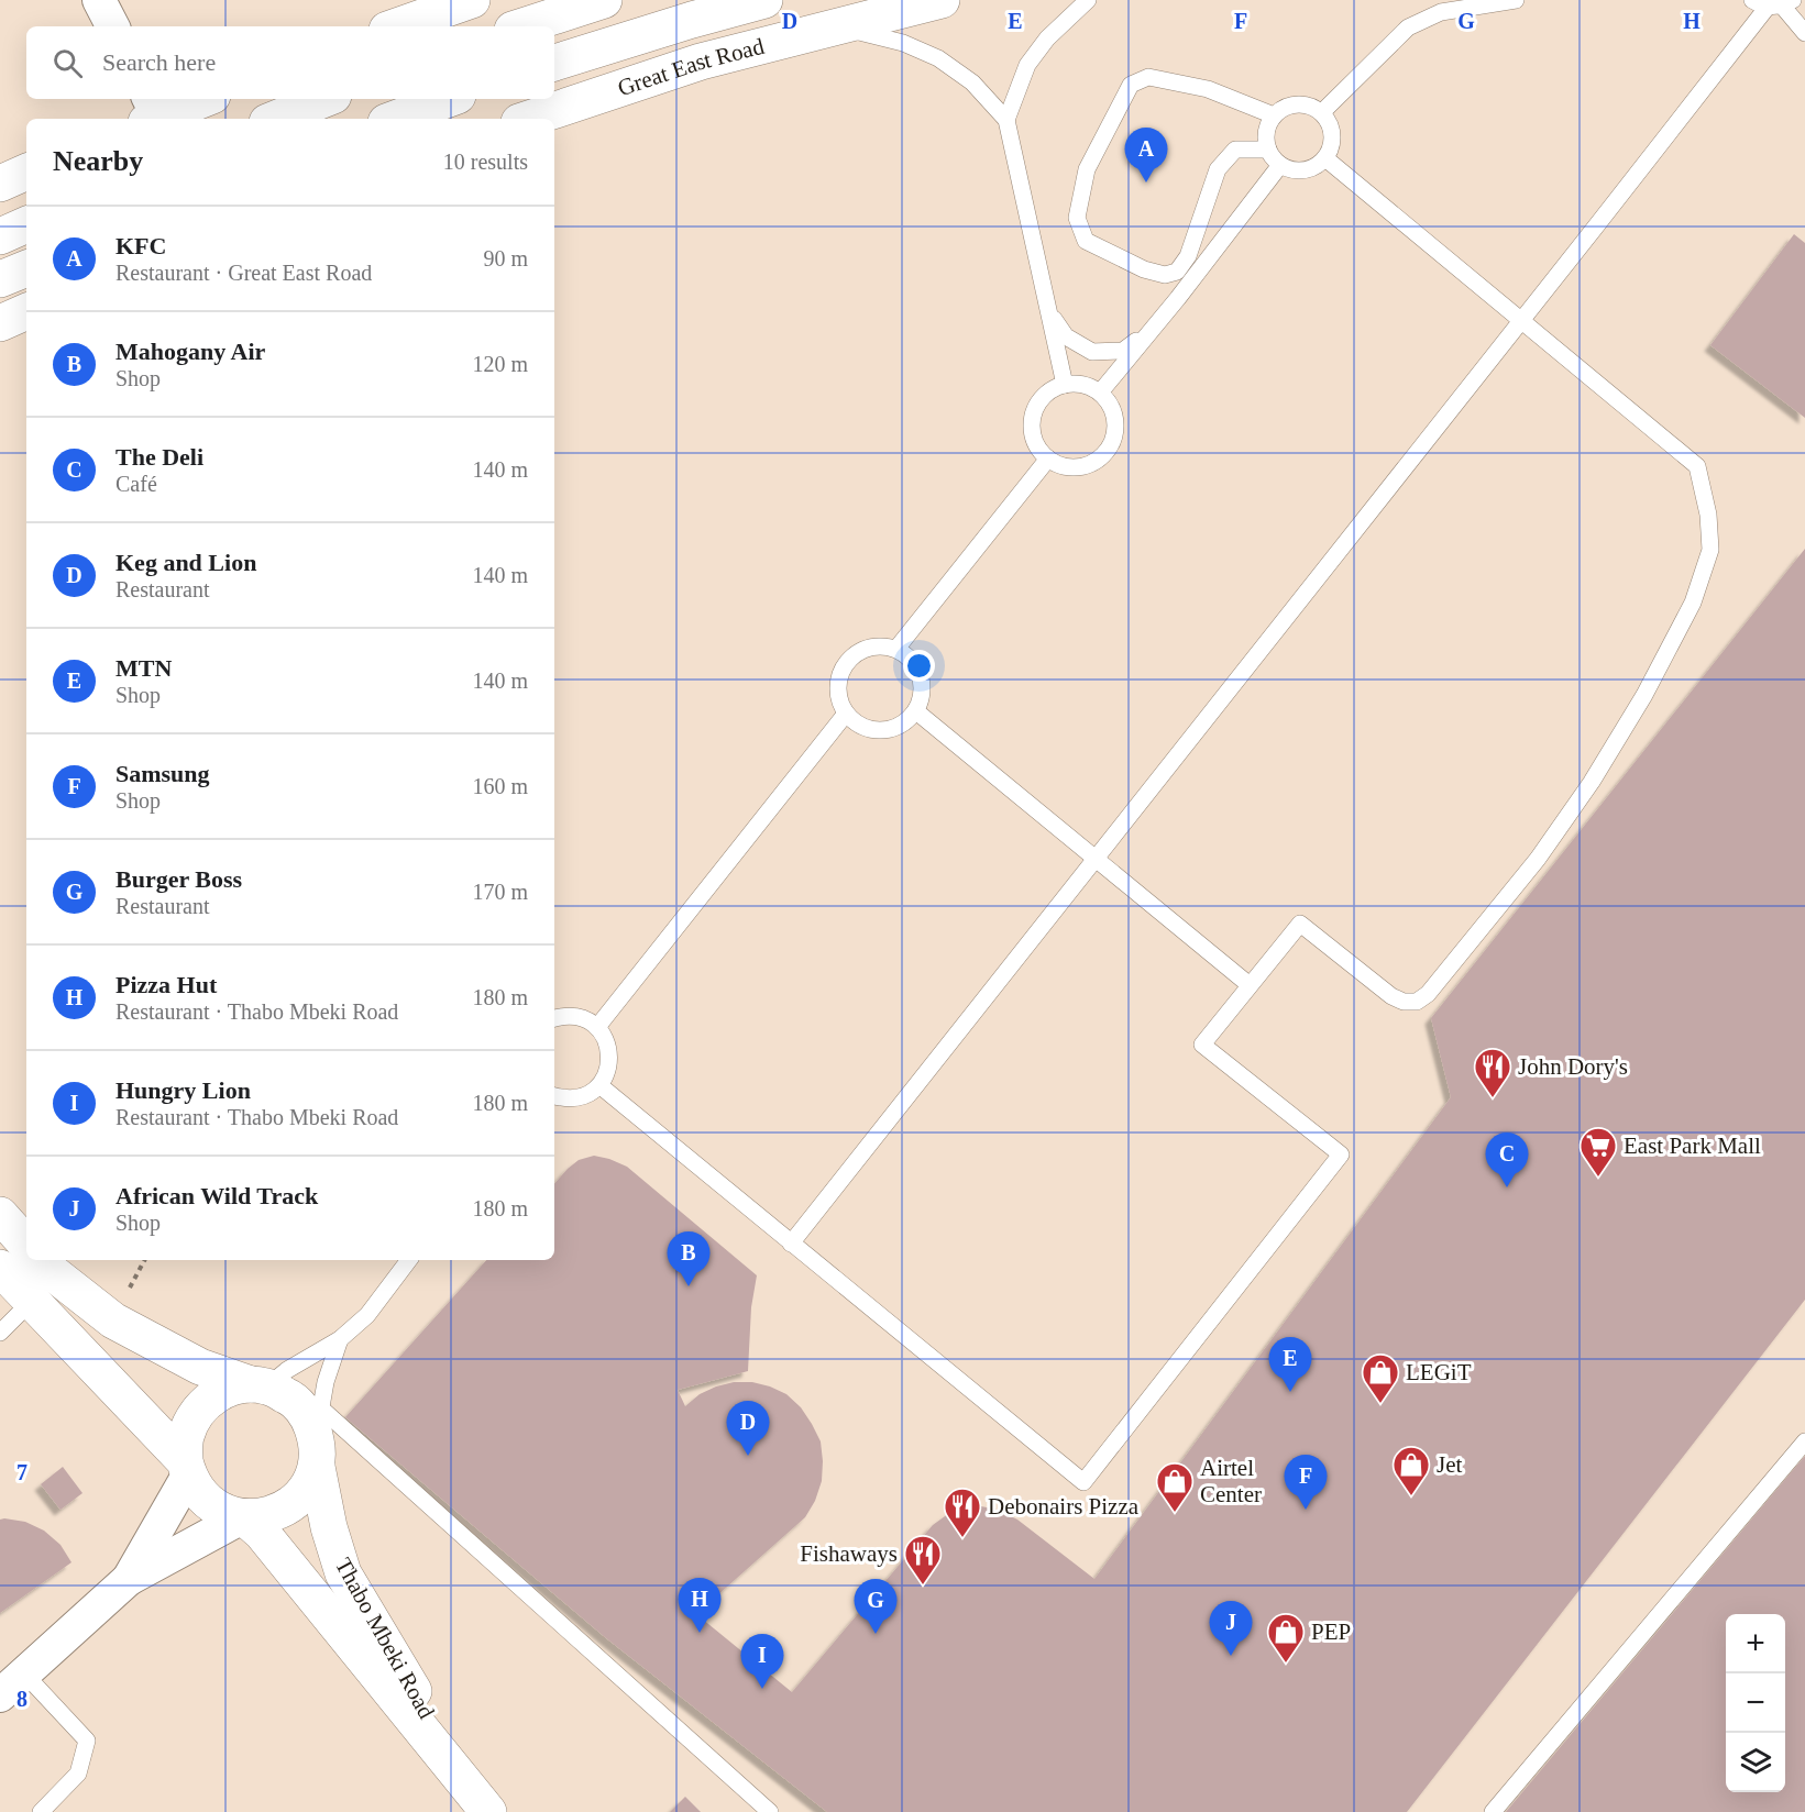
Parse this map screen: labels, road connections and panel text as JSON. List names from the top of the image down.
{
  "streets": {
    "main road": ["Great East Road", "Thabo Mbeki Road"]
  },
  "places": {
    "restaurant": ["John Dory's", "Debonairs Pizza", "Fishaways"],
    "supermarket": ["East Park Mall"],
    "shop": [
      "LEGiT",
      "Jet",
      "Airtel Center",
      "PEP"
    ]
  },
  "page": {
    "search": "Search here",
    "heading": ["Nearby", "10 results"],
    "pins": [
      "A",
      "C",
      "B",
      "E",
      "D",
      "F",
      "H",
      "G",
      "J",
      "I"
    ],
    "list": [
      {
        "mark": "A",
        "name": "KFC",
        "note": "Restaurant · Great East Road",
        "value": "90 m"
      },
      {
        "mark": "B",
        "name": "Mahogany Air",
        "note": "Shop",
        "value": "120 m"
      },
      {
        "mark": "C",
        "name": "The Deli",
        "note": "Café",
        "value": "140 m"
      },
      {
        "mark": "D",
        "name": "Keg and Lion",
        "note": "Restaurant",
        "value": "140 m"
      },
      {
        "mark": "E",
        "name": "MTN",
        "note": "Shop",
        "value": "140 m"
      },
      {
        "mark": "F",
        "name": "Samsung",
        "note": "Shop",
        "value": "160 m"
      },
      {
        "mark": "G",
        "name": "Burger Boss",
        "note": "Restaurant",
        "value": "170 m"
      },
      {
        "mark": "H",
        "name": "Pizza Hut",
        "note": "Restaurant · Thabo Mbeki Road",
        "value": "180 m"
      },
      {
        "mark": "I",
        "name": "Hungry Lion",
        "note": "Restaurant · Thabo Mbeki Road",
        "value": "180 m"
      },
      {
        "mark": "J",
        "name": "African Wild Track",
        "note": "Shop",
        "value": "180 m"
      }
    ],
    "map_buttons": ["+", "−"]
  },
  "grid": {
    "columns": [
      "D",
      "E",
      "F",
      "G",
      "H"
    ],
    "rows": ["7", "8"]
  }
}
